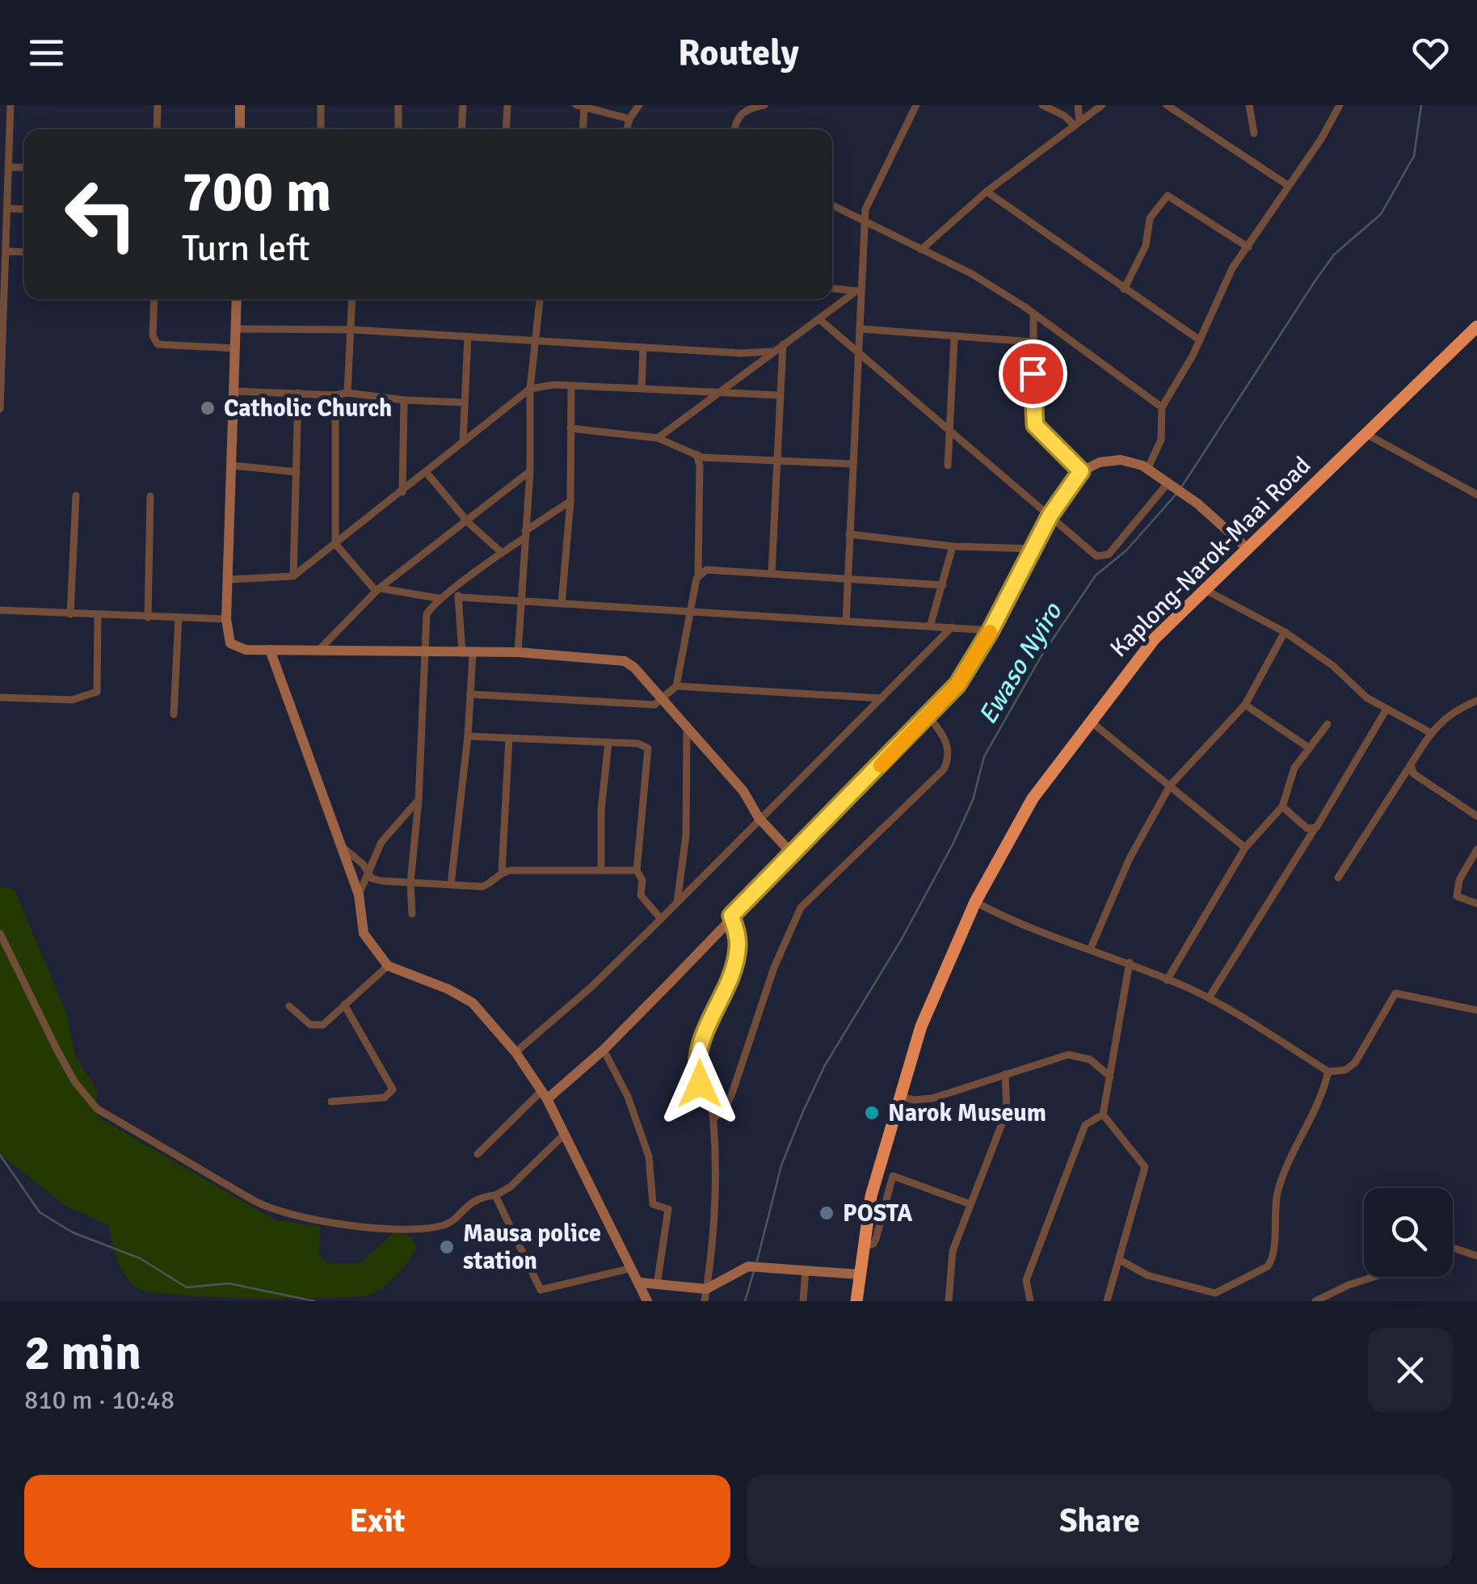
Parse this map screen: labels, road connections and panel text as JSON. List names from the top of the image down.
{
  "streets": {
    "highway": ["Kaplong-Narok-Maai Road"]
  },
  "water": ["Ewaso Nyiro"],
  "places": [
    "Catholic Church",
    "Narok Museum",
    "POSTA",
    "Mausa police station"
  ],
  "page": {
    "header": "Routely",
    "turn": ["700 m", "Turn left"],
    "heading": ["2 min", "810 m · 10:48"],
    "buttons": ["Exit", "Share"]
  }
}
